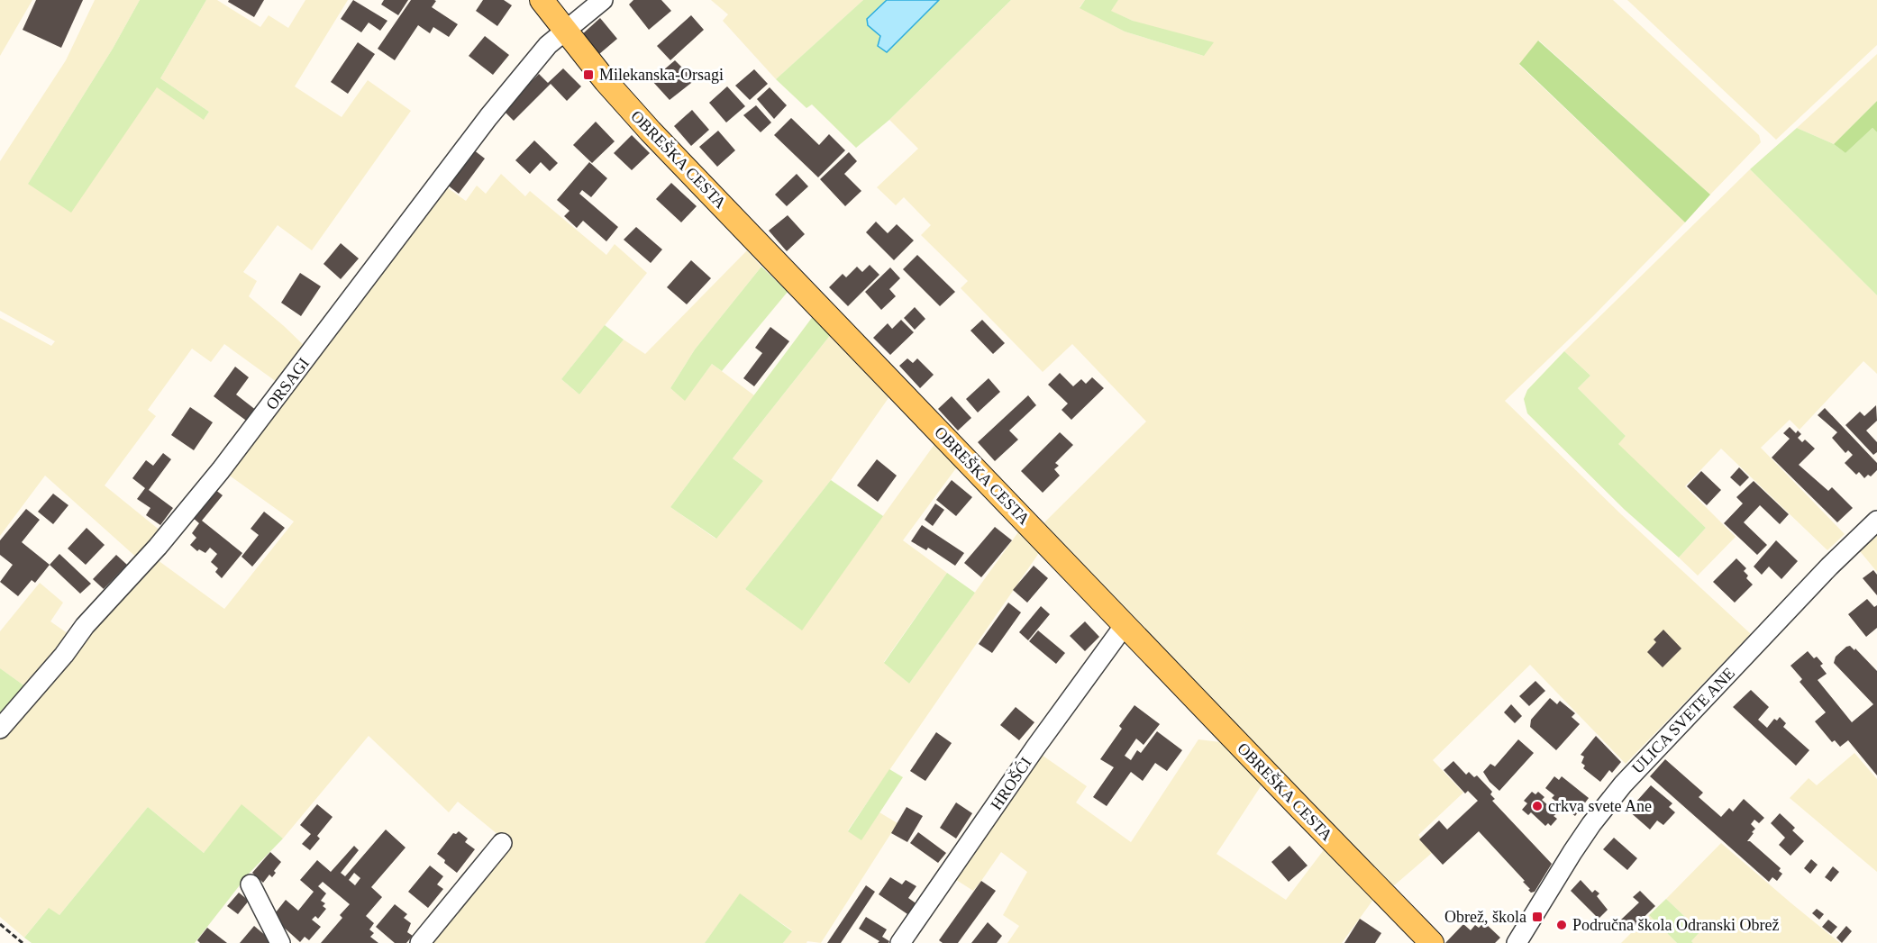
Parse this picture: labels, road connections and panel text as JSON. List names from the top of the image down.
{
  "streets": {
    "main road": ["OBREŠKA CESTA"],
    "street": ["ORSAGI", "ULICA SVETE ANE", "HROŠĆI"]
  },
  "crossings": [
    ["OBREŠKA CESTA", "ORSAGI"],
    ["OBREŠKA CESTA", "HROŠĆI"]
  ],
  "places": {
    "transit": ["Milekanska-Orsagi", "Obrež, škola"],
    "other": ["crkva svete Ane", "Područna škola Odranski Obrež"]
  }
}
